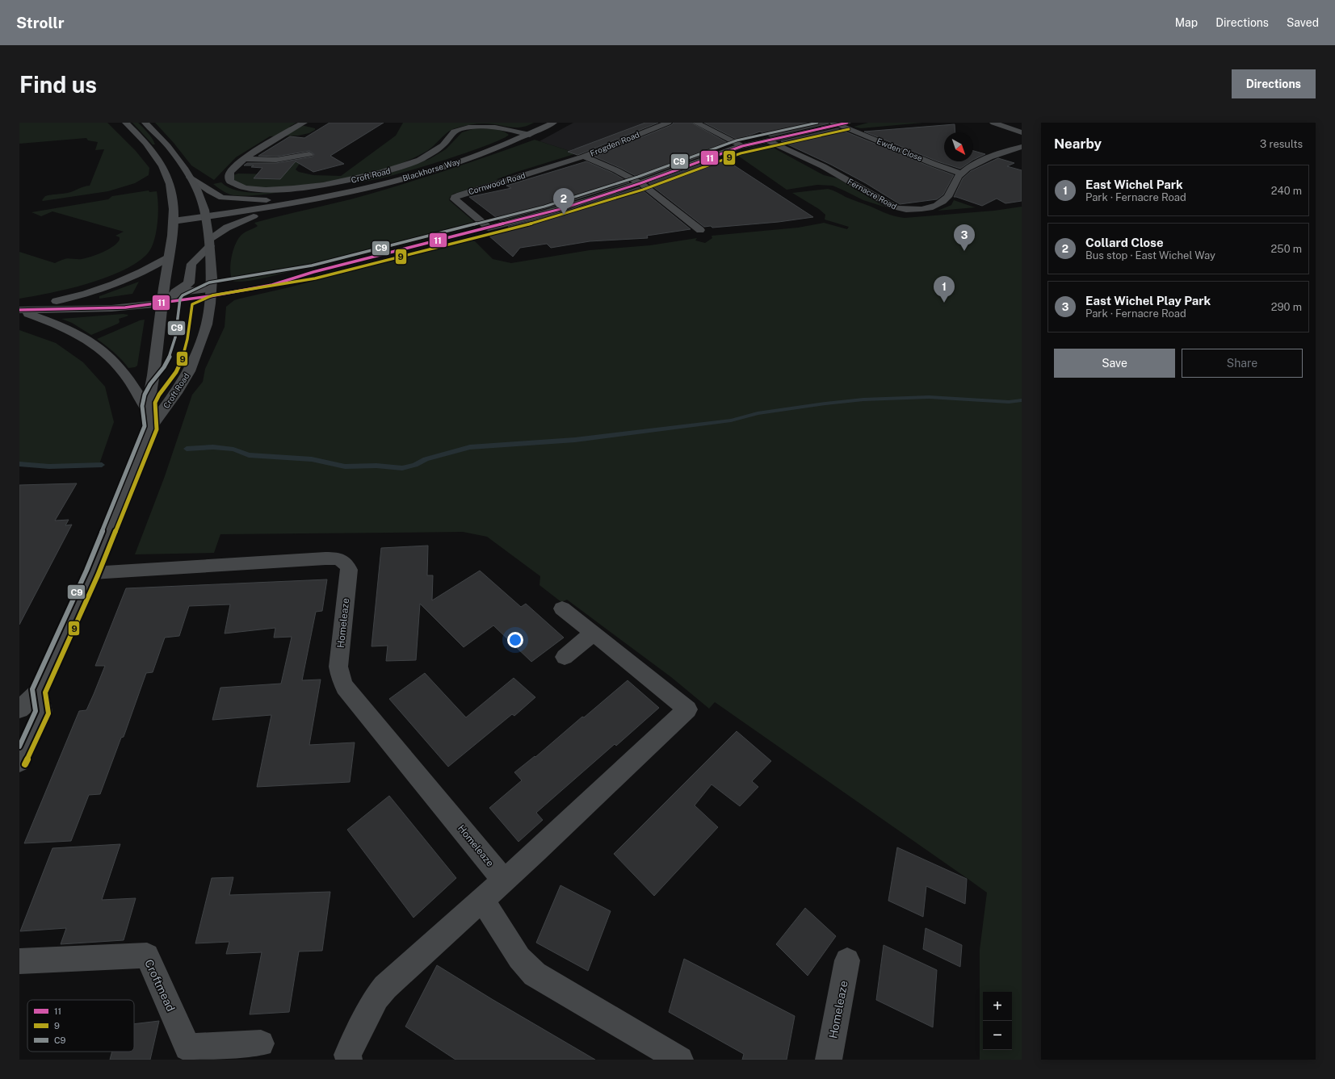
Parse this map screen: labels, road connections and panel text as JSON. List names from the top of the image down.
{
  "streets": {
    "main road": ["Blackhorse Way", "Croft Road"],
    "street": [
      "Frogden Road",
      "Ewden Close",
      "Cornwood Road",
      "Fernacre Road",
      "Homeleaze",
      "Croftmead"
    ]
  },
  "crossings": [
    ["Frogden Road", "Cornwood Road"],
    ["Ewden Close", "Fernacre Road"],
    ["Blackhorse Way", "Croft Road"],
    ["Croft Road", "Homeleaze"]
  ],
  "lines": ["transit line 11", "transit line C9", "transit line 9"],
  "legend": ["11", "9", "C9"],
  "north": "bottom right",
  "page": {
    "header": "Strollr",
    "nav": ["Map", "Directions", "Saved"],
    "buttons": [
      "Directions",
      ["Save", "Share"]
    ],
    "title": "Find us",
    "heading": ["Nearby", "3 results"],
    "list": [
      {
        "mark": "1",
        "name": "East Wichel Park",
        "note": "Park · Fernacre Road",
        "value": "240 m"
      },
      {
        "mark": "2",
        "name": "Collard Close",
        "note": "Bus stop · East Wichel Way",
        "value": "250 m"
      },
      {
        "mark": "3",
        "name": "East Wichel Play Park",
        "note": "Park · Fernacre Road",
        "value": "290 m"
      }
    ],
    "pins": ["2", "3", "1"],
    "map_buttons": ["+", "−"]
  }
}
